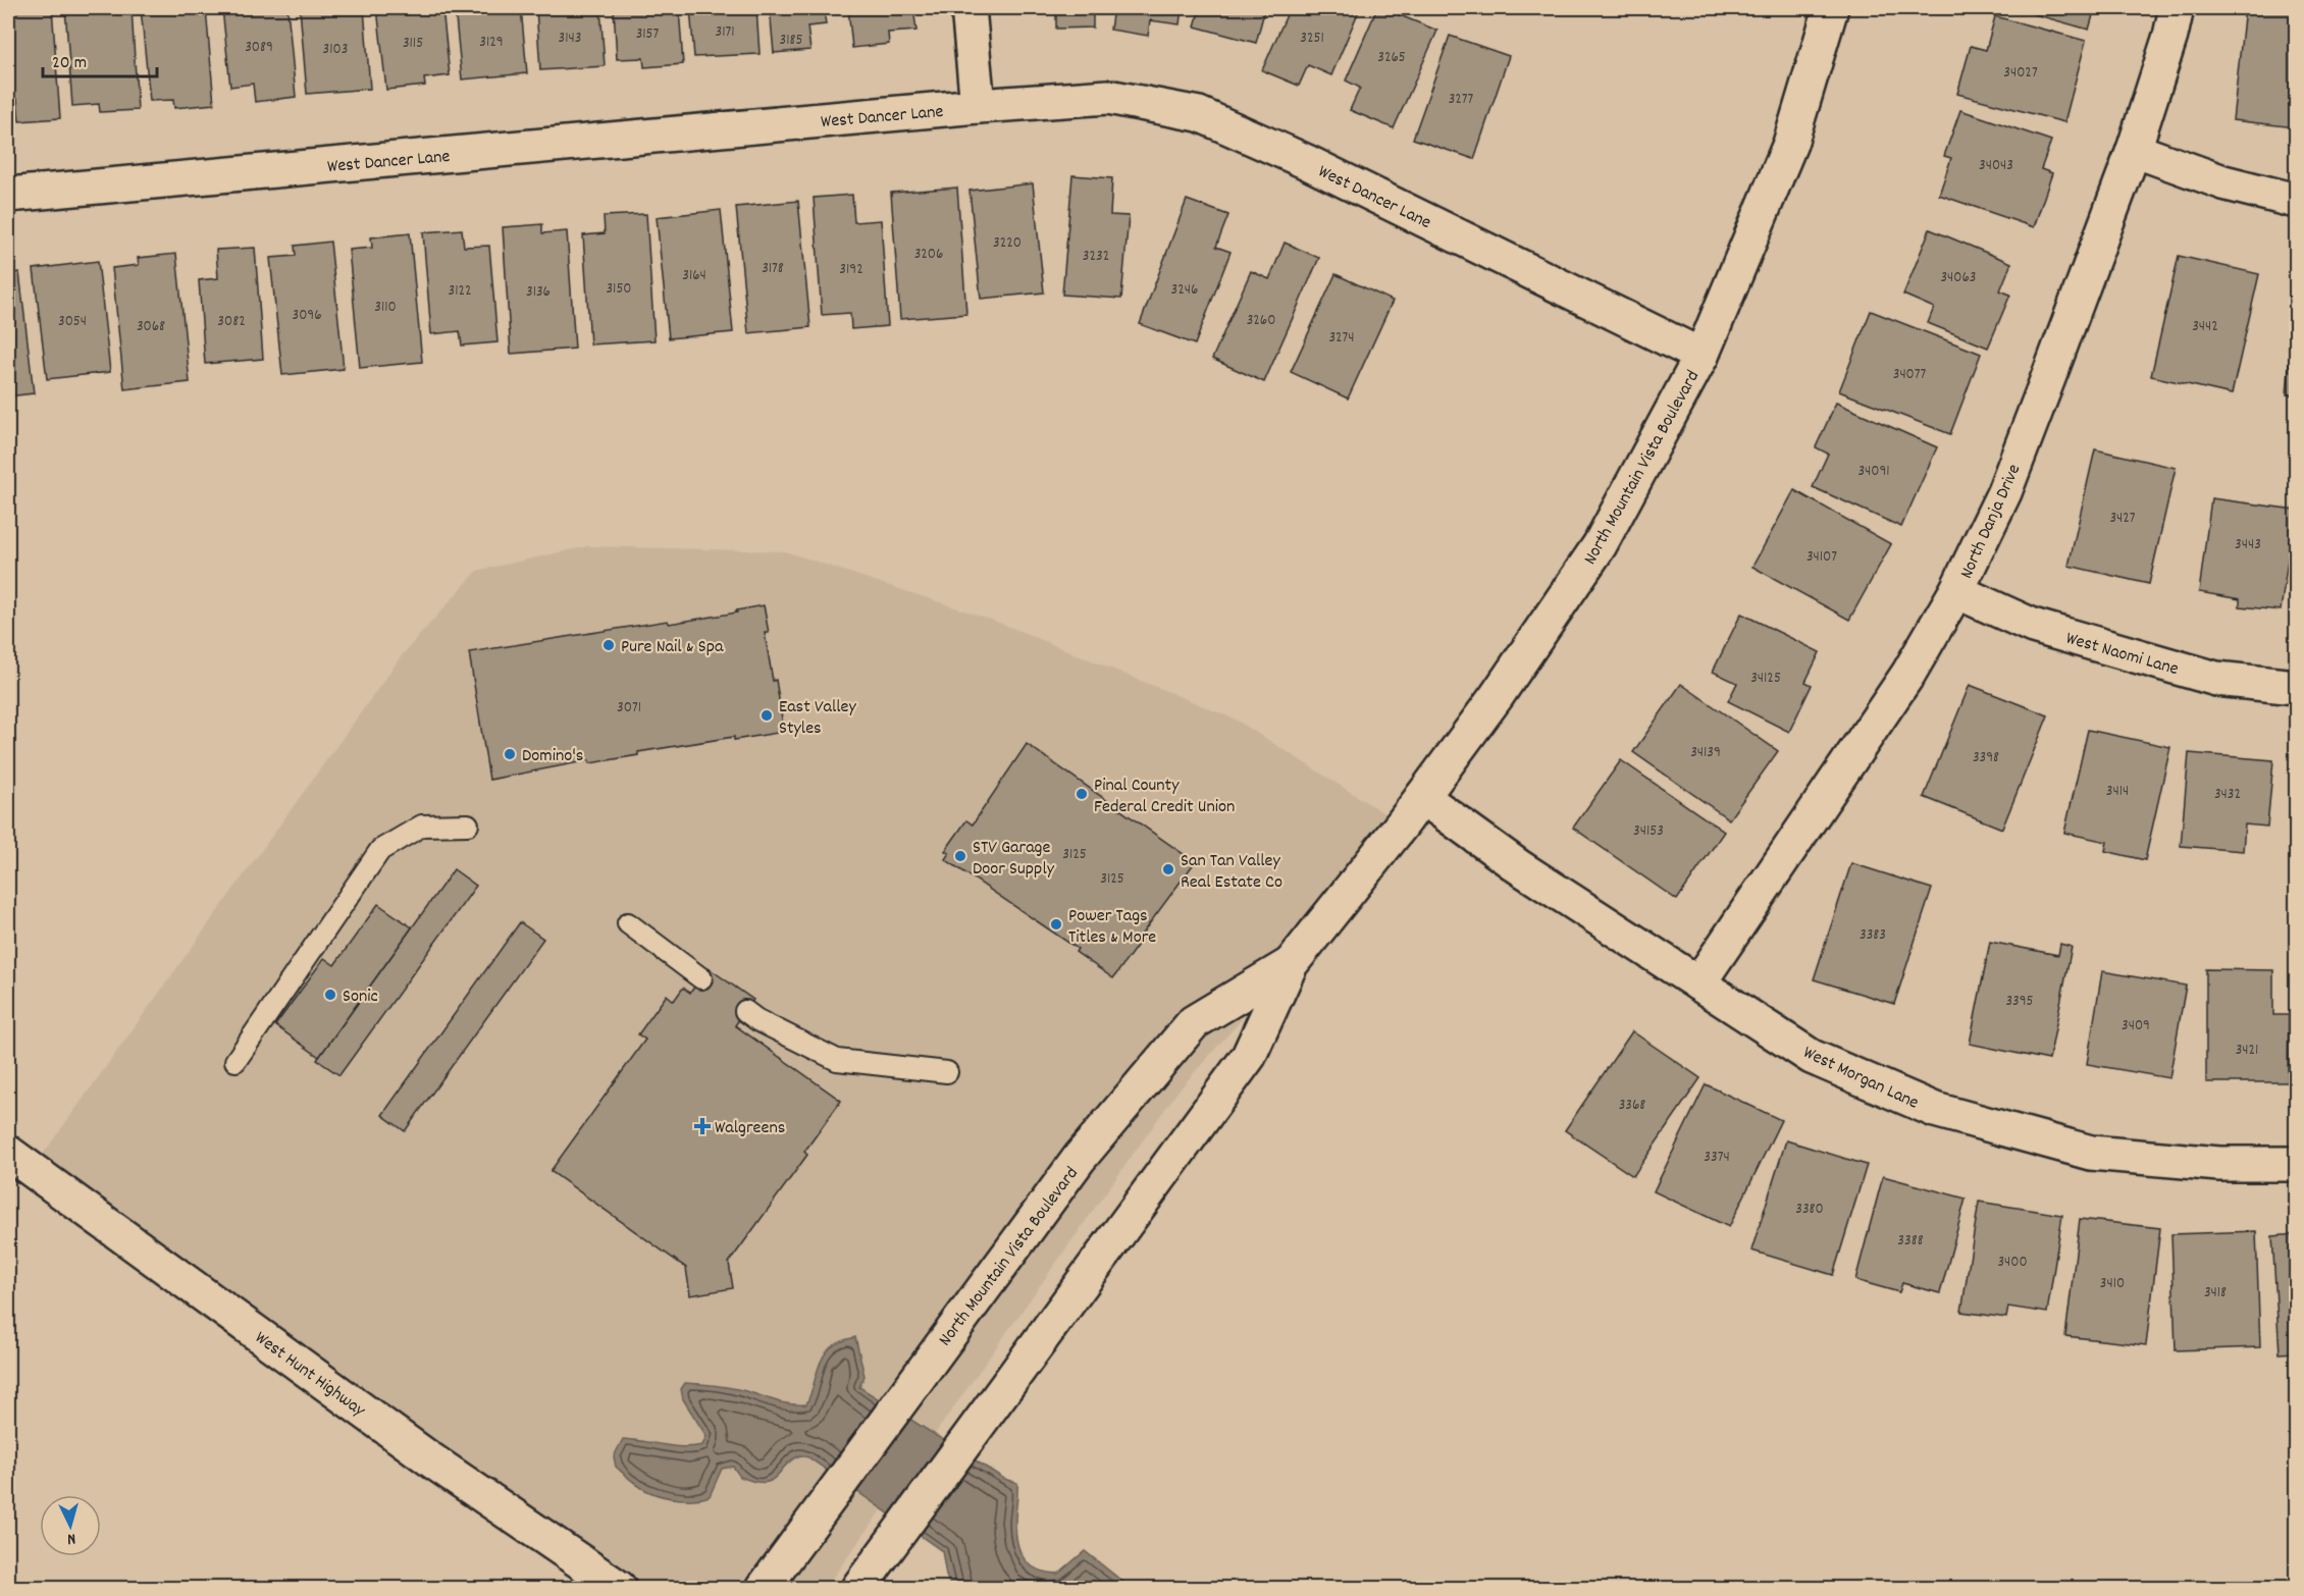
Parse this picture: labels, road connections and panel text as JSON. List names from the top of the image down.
{
  "streets": {
    "street": [
      "West Dancer Lane",
      "North Mountain Vista Boulevard",
      "North Danja Drive",
      "West Naomi Lane",
      "West Morgan Lane",
      "West Hunt Highway"
    ]
  },
  "crossings": [
    ["West Dancer Lane", "North Mountain Vista Boulevard"],
    ["North Mountain Vista Boulevard", "West Morgan Lane"],
    ["North Danja Drive", "West Naomi Lane"],
    ["North Danja Drive", "West Morgan Lane"]
  ],
  "places": {
    "other": [
      "Pure Nail & Spa",
      "East Valley Styles",
      "Domino's",
      "Pinal County Federal Credit Union",
      "STV Garage Door Supply",
      "San Tan Valley Real Estate Co",
      "Power Tags Titles & More",
      "Sonic"
    ],
    "health": ["Walgreens"]
  },
  "house_numbers": [
    "3171",
    "3157",
    "3143",
    "3251",
    "3185",
    "3129",
    "3115",
    "3089",
    "3103",
    "3265",
    "34027",
    "3277",
    "34043",
    "3220",
    "3206",
    "3232",
    "3178",
    "3192",
    "3164",
    "34063",
    "3150",
    "3246",
    "3122",
    "3136",
    "3110",
    "3096",
    "3260",
    "3054",
    "3082",
    "3068",
    "3442",
    "3274",
    "34077",
    "34091",
    "3427",
    "3443",
    "34107",
    "34125",
    "3071",
    "34139",
    "3398",
    "3414",
    "3432",
    "34153",
    "3125",
    "3125",
    "3383",
    "3395",
    "3409",
    "3421",
    "3368",
    "3374",
    "3380",
    "3388",
    "3400",
    "3410",
    "3418"
  ],
  "scale_bar": "20 m",
  "north": "bottom"
}
